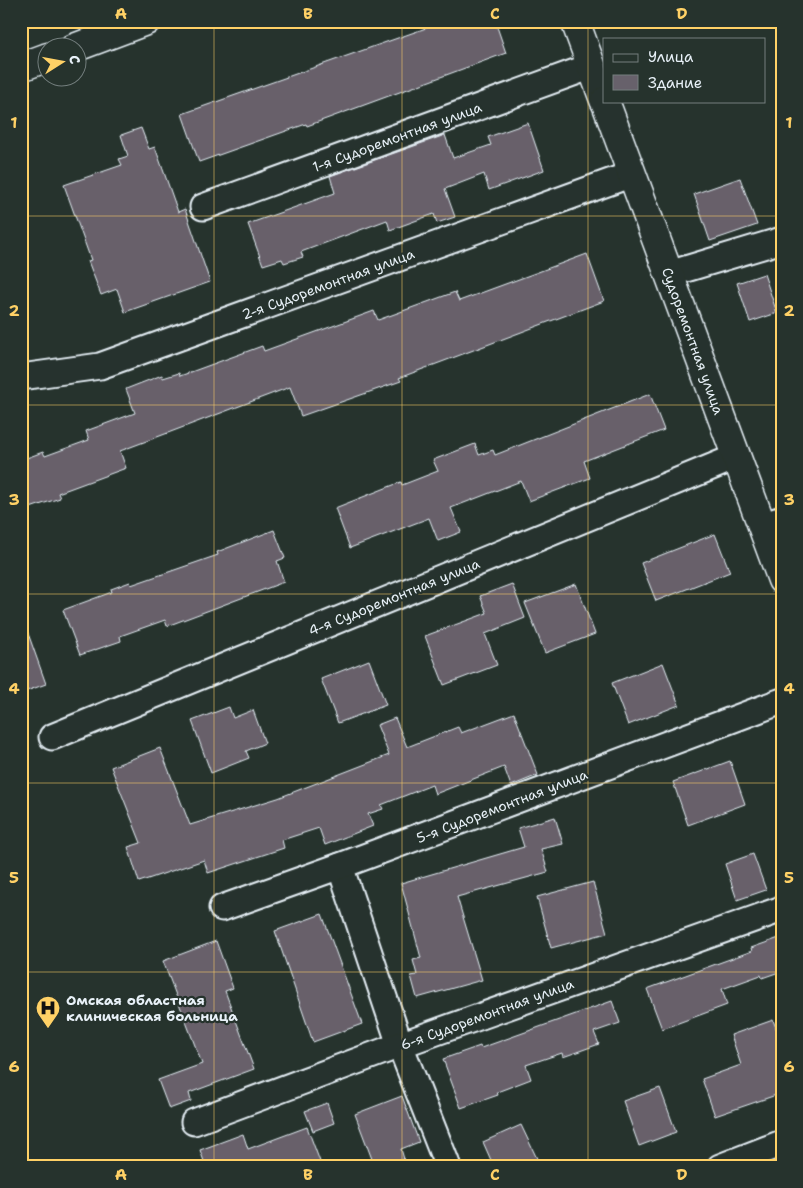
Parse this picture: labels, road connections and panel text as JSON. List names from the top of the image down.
{
  "streets": {
    "street": [
      "1-я Судоремонтная улица",
      "2-я Судоремонтная улица",
      "Судоремонтная улица",
      "4-я Судоремонтная улица",
      "5-я Судоремонтная улица",
      "6-я Судоремонтная улица"
    ]
  },
  "crossings": [
    ["1-я Судоремонтная улица", "Судоремонтная улица"],
    ["2-я Судоремонтная улица", "Судоремонтная улица"],
    ["Судоремонтная улица", "4-я Судоремонтная улица"]
  ],
  "places": {
    "hospital": ["Омская областная клиническая больница"]
  },
  "legend": ["Улица", "Здание"],
  "north": "right",
  "grid": {
    "columns": [
      "A",
      "B",
      "C",
      "D"
    ],
    "rows": [
      "1",
      "2",
      "3",
      "4",
      "5",
      "6"
    ]
  }
}
